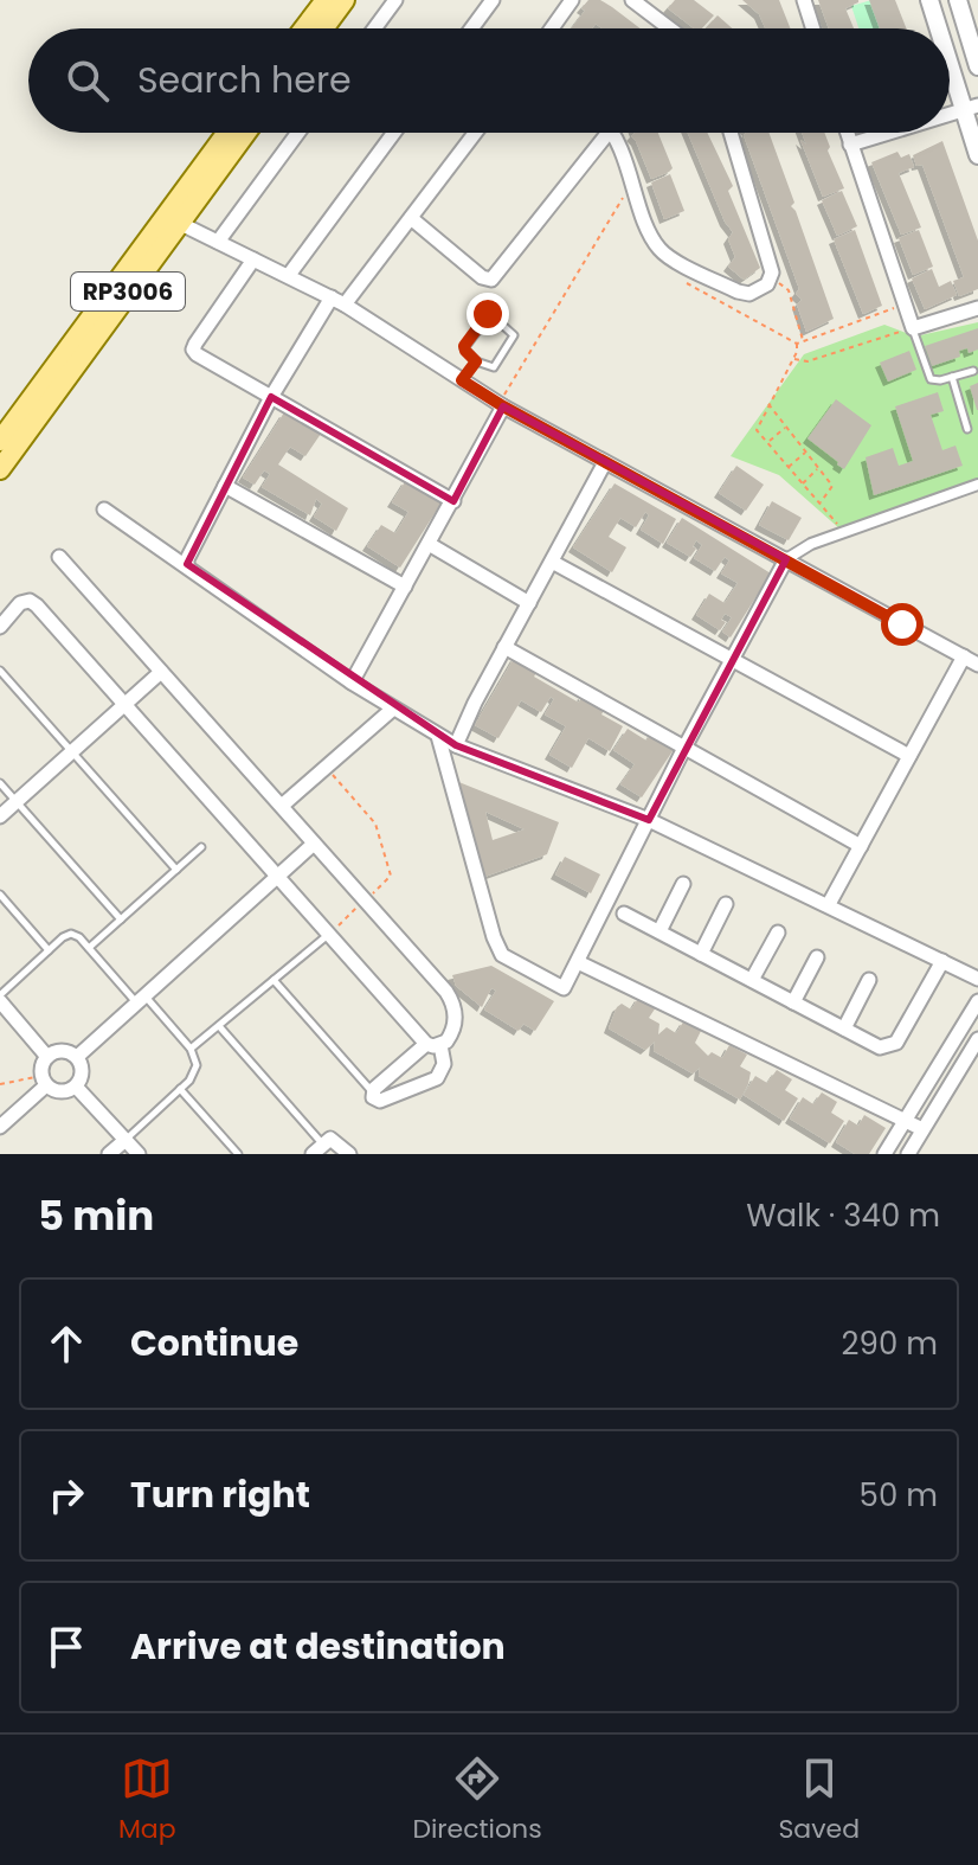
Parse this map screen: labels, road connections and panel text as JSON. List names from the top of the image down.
{
  "streets": {
    "main road": ["RP3006"]
  },
  "page": {
    "search": "Search here",
    "heading": ["5 min", "Walk · 340 m"],
    "list": [
      ["Continue", "290 m"],
      ["Turn right", "50 m"],
      "Arrive at destination"
    ],
    "nav": ["Map", "Directions", "Saved"]
  }
}
